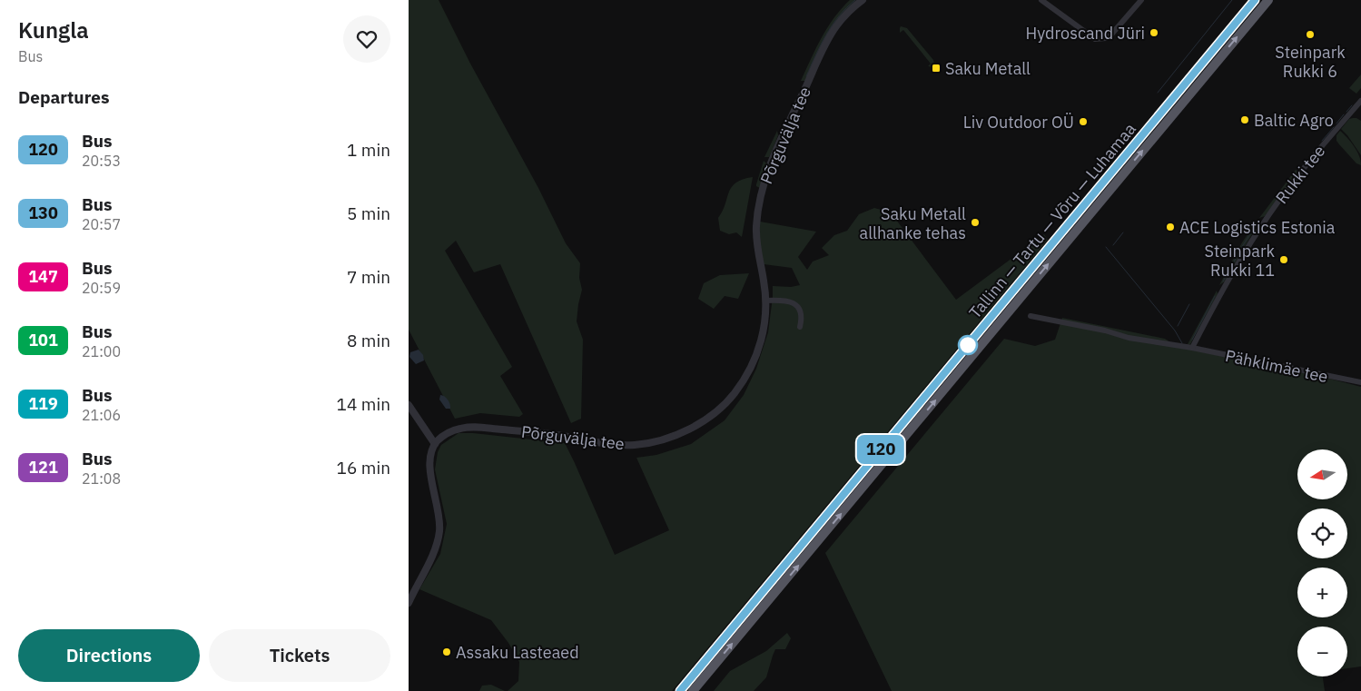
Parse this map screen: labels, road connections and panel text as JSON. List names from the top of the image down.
{
  "streets": {
    "highway": ["Tallinn — Tartu — Võru — Luhamaa"],
    "street": ["Põrguvälja tee", "Rukki tee", "Pähklimäe tee"]
  },
  "crossings": [
    ["Rukki tee", "Pähklimäe tee"]
  ],
  "places": {
    "other": [
      "Hydroscand Jüri",
      "Steinpark Rukki 6",
      "Baltic Agro",
      "Liv Outdoor OÜ",
      "Saku Metall allhanke tehas",
      "ACE Logistics Estonia",
      "Steinpark Rukki 11",
      "Assaku Lasteaed"
    ],
    "transit": ["Saku Metall"]
  },
  "lines": ["bus line 120"],
  "north": "left",
  "page": {
    "heading": [
      ["Kungla", "Bus"],
      "Departures"
    ],
    "on_map": "120",
    "list": [
      {
        "mark": "120",
        "name": "Bus",
        "note": "20:53",
        "value": "1 min"
      },
      {
        "mark": "130",
        "name": "Bus",
        "note": "20:57",
        "value": "5 min"
      },
      {
        "mark": "147",
        "name": "Bus",
        "note": "20:59",
        "value": "7 min"
      },
      {
        "mark": "101",
        "name": "Bus",
        "note": "21:00",
        "value": "8 min"
      },
      {
        "mark": "119",
        "name": "Bus",
        "note": "21:06",
        "value": "14 min"
      },
      {
        "mark": "121",
        "name": "Bus",
        "note": "21:08",
        "value": "16 min"
      }
    ],
    "map_buttons": ["+", "−"],
    "buttons": ["Directions", "Tickets"]
  }
}
